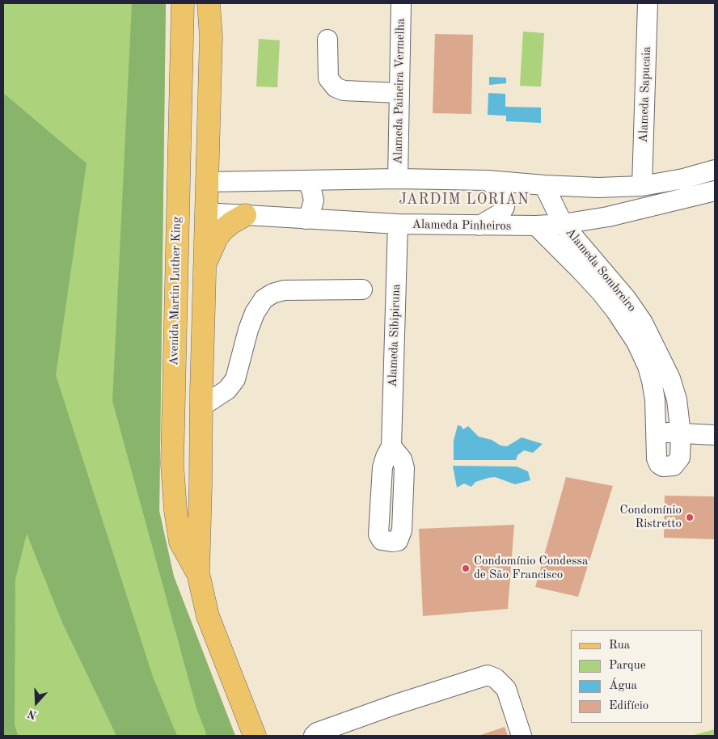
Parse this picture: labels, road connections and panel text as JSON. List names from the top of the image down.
{
  "streets": {
    "main road": ["Avenida Martin Luther King"],
    "street": [
      "Alameda Paineira Vermelha",
      "Alameda Sapucaia",
      "Alameda Pinheiros",
      "Alameda Sombreiro",
      "Alameda Sibipiruna"
    ]
  },
  "crossings": [
    ["Alameda Pinheiros", "Alameda Sombreiro"],
    ["Alameda Pinheiros", "Avenida Martin Luther King"],
    ["Alameda Pinheiros", "Alameda Sibipiruna"]
  ],
  "districts": ["JARDIM LORIAN"],
  "places": ["Condomínio Ristretto", "Condomínio Condessa de São Francisco"],
  "legend": [
    "Rua",
    "Parque",
    "Água",
    "Edifício"
  ],
  "north": "bottom"
}
